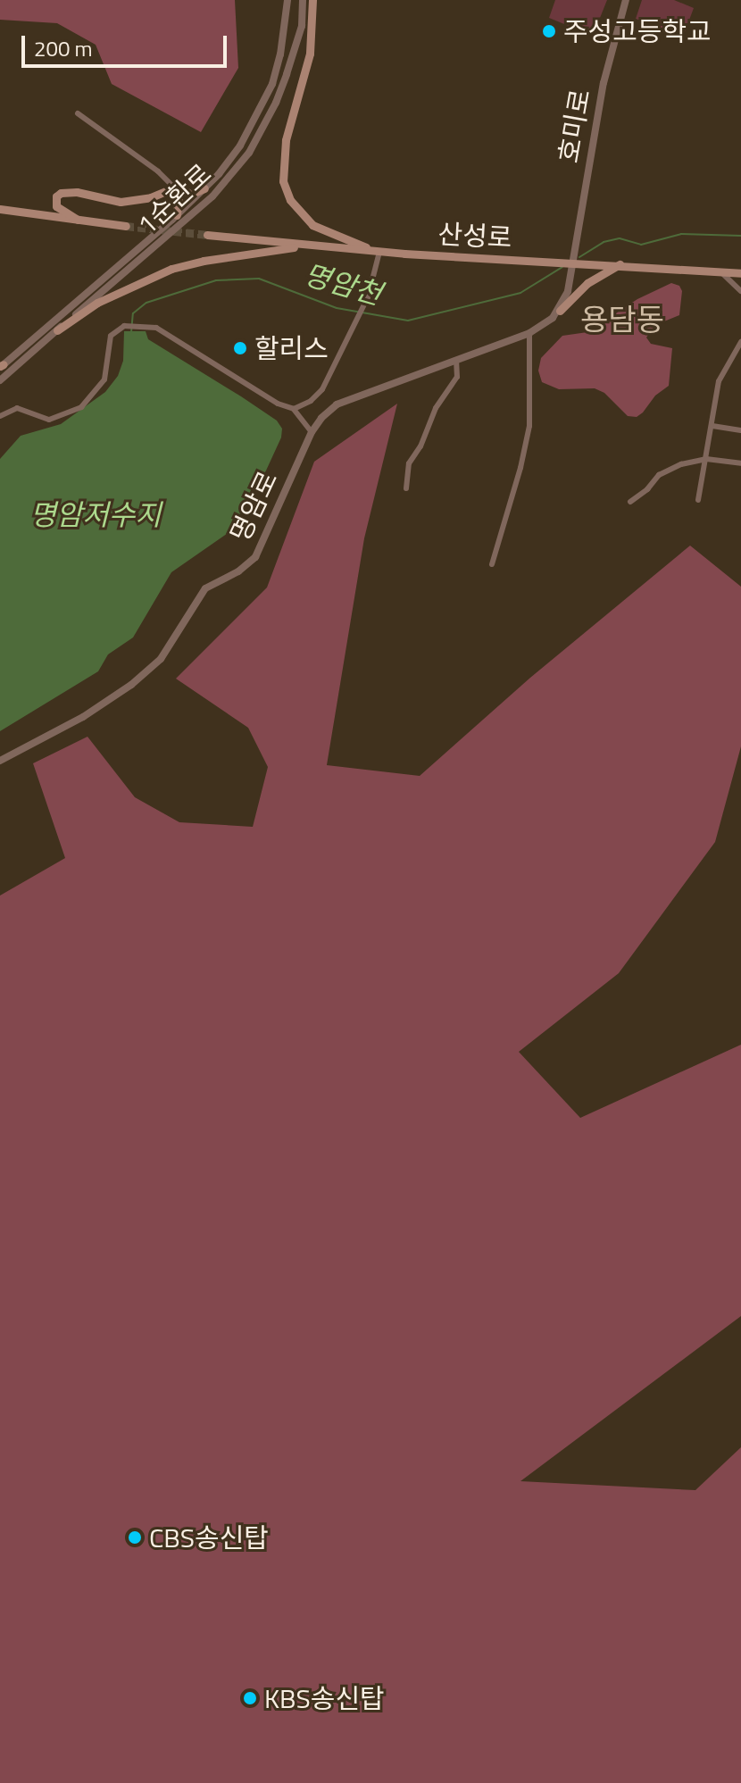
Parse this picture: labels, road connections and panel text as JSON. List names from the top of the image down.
{
  "streets": {
    "main road": ["산성로"],
    "street": ["호미로", "1순환로", "명암로"]
  },
  "crossings": [
    ["호미로", "산성로"]
  ],
  "districts": ["용담동"],
  "water": ["명암천", "명암저수지"],
  "places": [
    "주성고등학교",
    "할리스",
    "CBS송신탑",
    "KBS송신탑"
  ],
  "scale_bar": "200 m"
}
